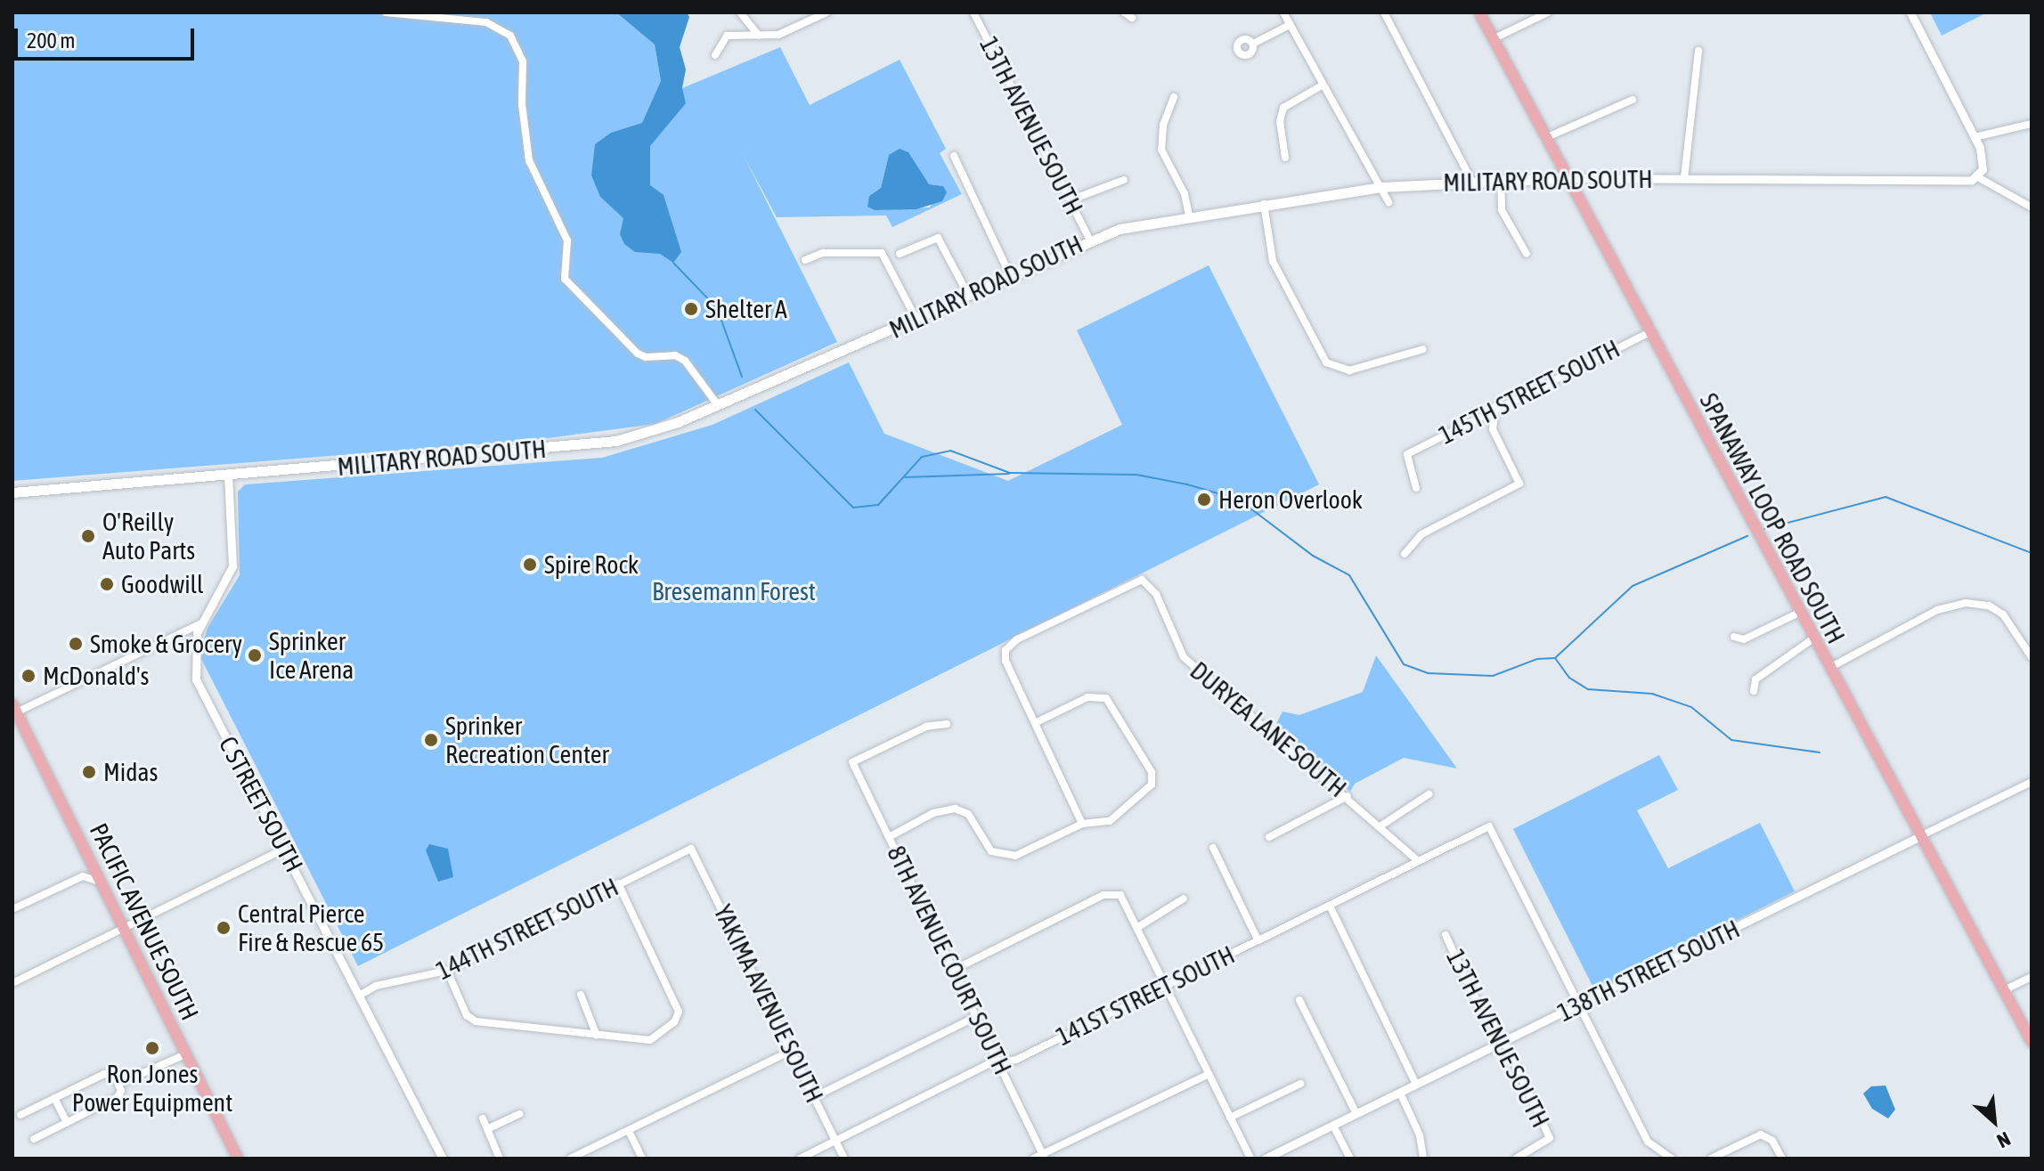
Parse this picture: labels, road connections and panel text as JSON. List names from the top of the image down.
{
  "streets": {
    "main road": ["MILITARY ROAD SOUTH", "SPANAWAY LOOP ROAD SOUTH", "PACIFIC AVENUE SOUTH"],
    "street": [
      "13TH AVENUE SOUTH",
      "145TH STREET SOUTH",
      "DURYEA LANE SOUTH",
      "C STREET SOUTH",
      "144TH STREET SOUTH",
      "8TH AVENUE COURT SOUTH",
      "138TH STREET SOUTH",
      "141ST STREET SOUTH",
      "YAKIMA AVENUE SOUTH"
    ]
  },
  "crossings": [
    ["13TH AVENUE SOUTH", "MILITARY ROAD SOUTH"],
    ["13TH AVENUE SOUTH", "138TH STREET SOUTH"],
    ["MILITARY ROAD SOUTH", "SPANAWAY LOOP ROAD SOUTH"],
    ["MILITARY ROAD SOUTH", "C STREET SOUTH"],
    ["145TH STREET SOUTH", "SPANAWAY LOOP ROAD SOUTH"],
    ["SPANAWAY LOOP ROAD SOUTH", "138TH STREET SOUTH"],
    ["DURYEA LANE SOUTH", "141ST STREET SOUTH"],
    ["C STREET SOUTH", "144TH STREET SOUTH"],
    ["144TH STREET SOUTH", "YAKIMA AVENUE SOUTH"],
    ["8TH AVENUE COURT SOUTH", "141ST STREET SOUTH"],
    ["138TH STREET SOUTH", "141ST STREET SOUTH"],
    ["141ST STREET SOUTH", "YAKIMA AVENUE SOUTH"]
  ],
  "parks": ["Bresemann Forest"],
  "places": [
    "Shelter A",
    "Heron Overlook",
    "O'Reilly Auto Parts",
    "Spire Rock",
    "Goodwill",
    "Smoke & Grocery",
    "Sprinker Ice Arena",
    "McDonald's",
    "Sprinker Recreation Center",
    "Midas",
    "Central Pierce Fire & Rescue 65",
    "Ron Jones Power Equipment"
  ],
  "scale_bar": "200 m",
  "north": "bottom right"
}
